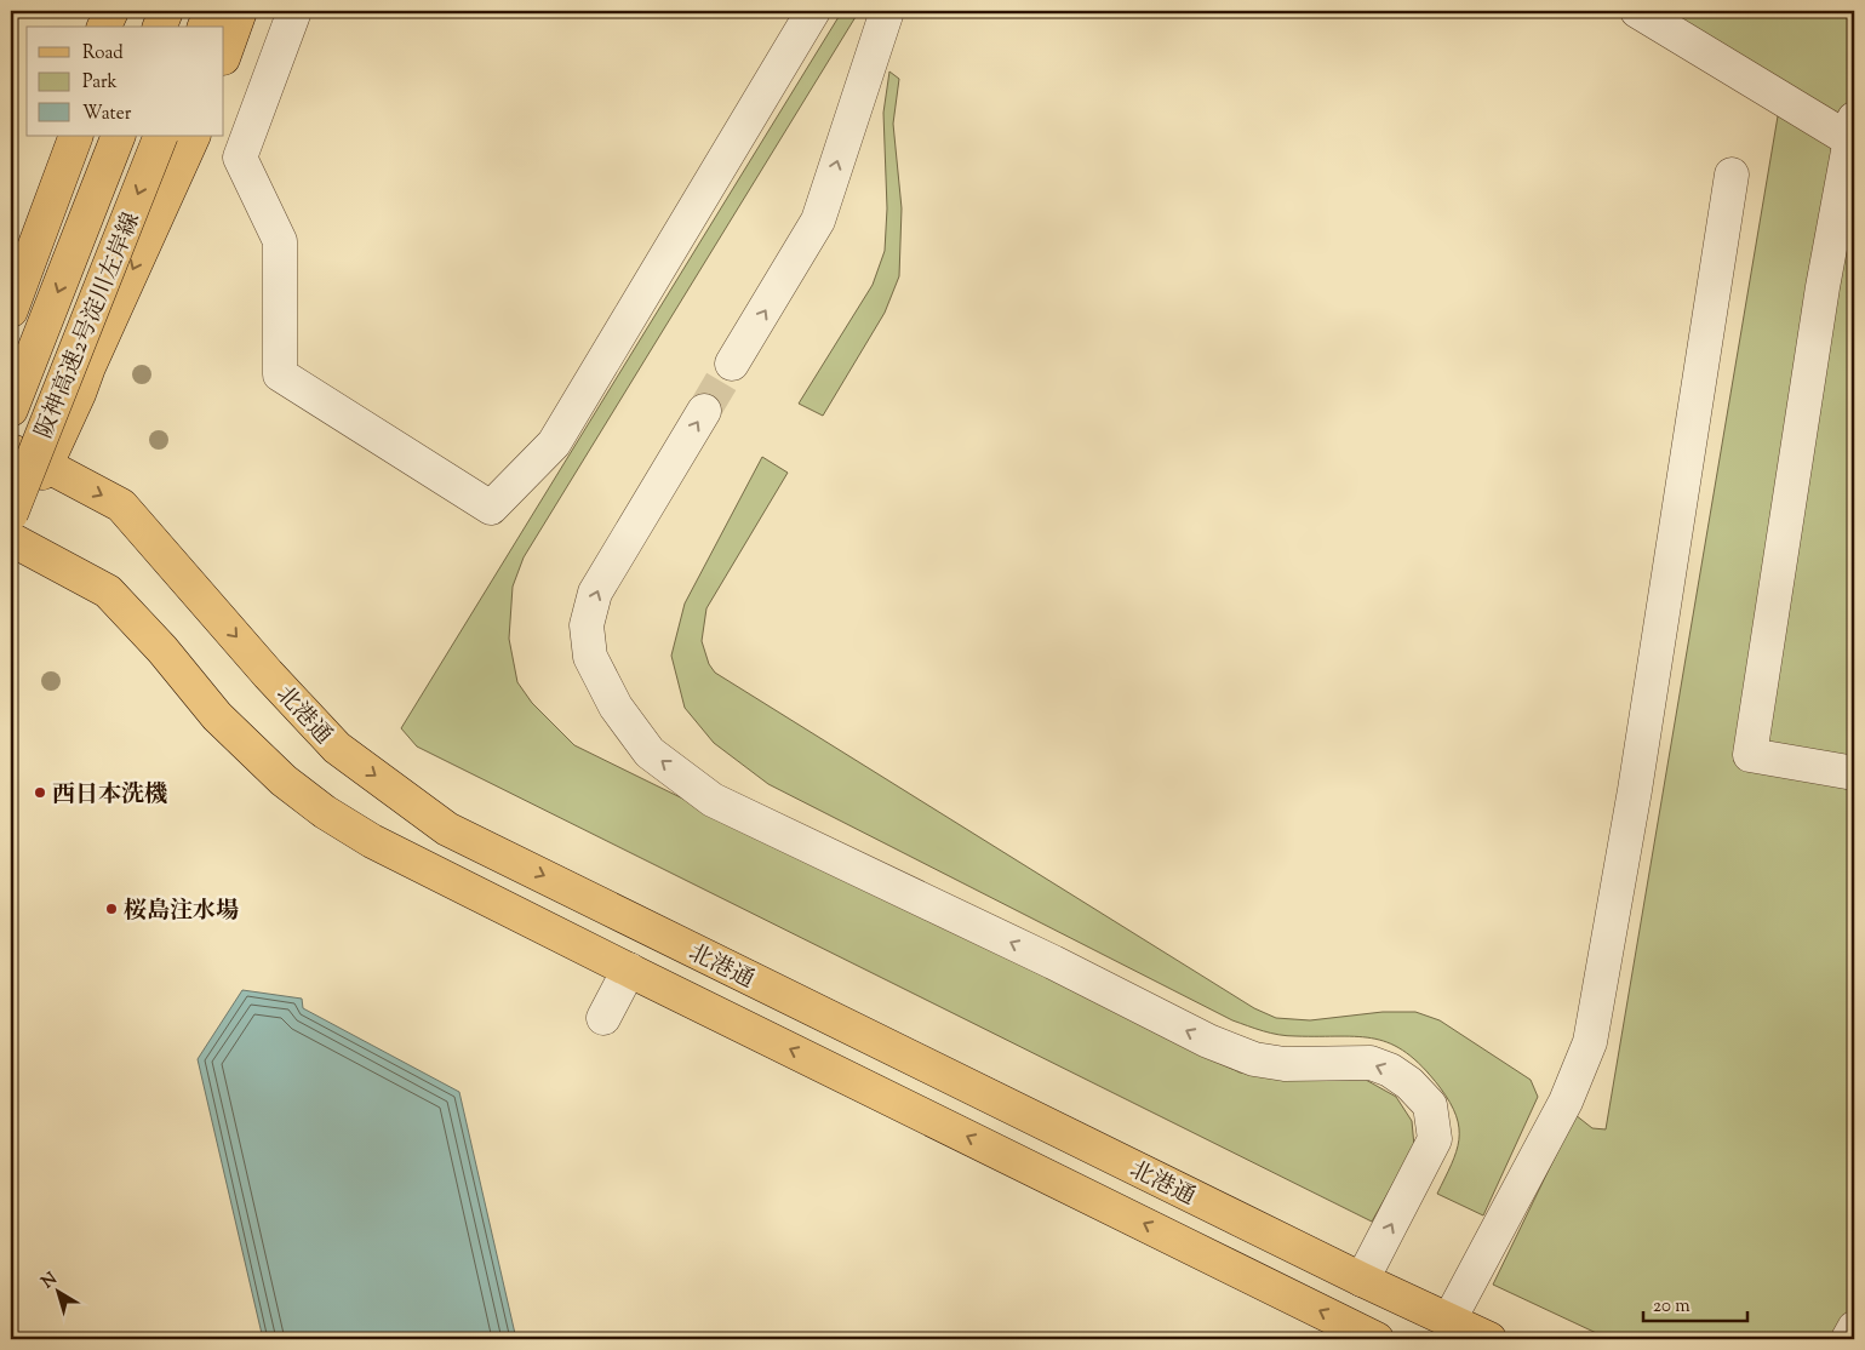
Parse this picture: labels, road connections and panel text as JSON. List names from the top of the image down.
{
  "streets": {
    "main road": ["阪神高速2号淀川左岸線", "北港通"]
  },
  "places": ["西日本洗機", "桜島注水場"],
  "legend": ["Road", "Park", "Water"],
  "scale_bar": "20 m",
  "north": "top left"
}
